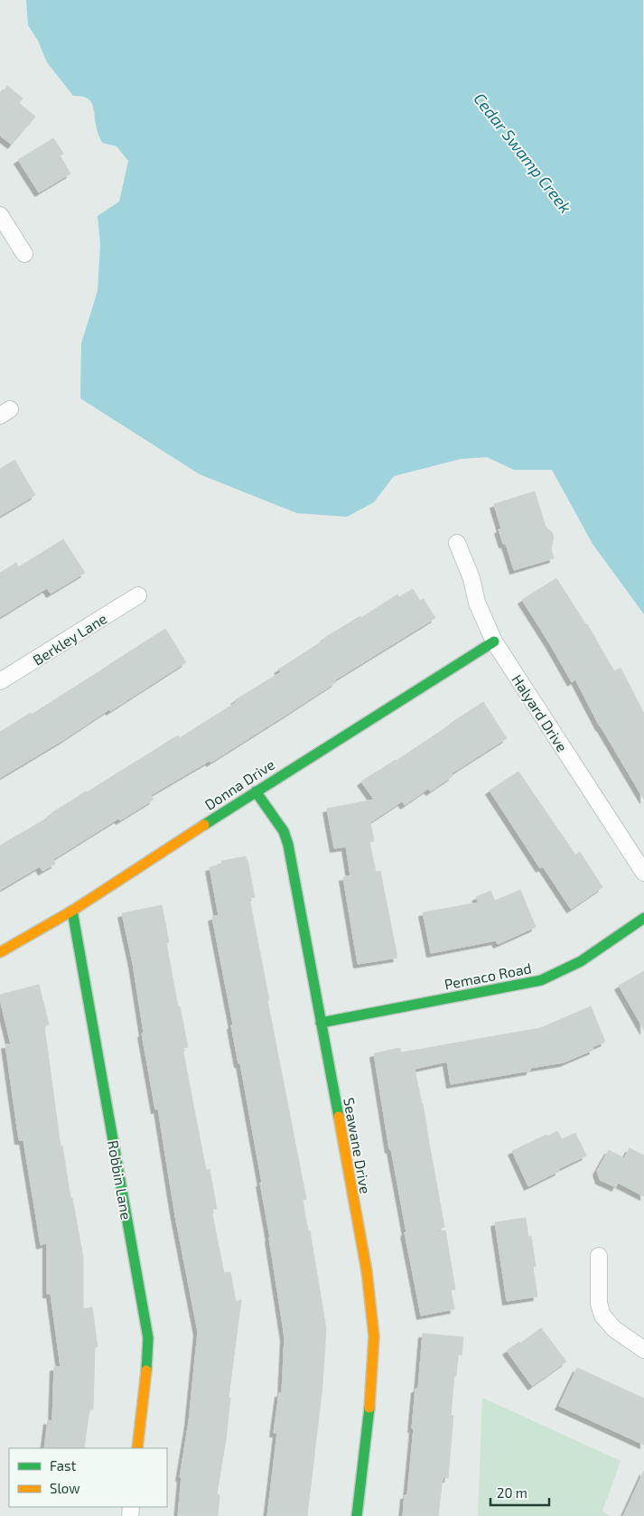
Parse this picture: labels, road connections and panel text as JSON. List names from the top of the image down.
{
  "streets": {
    "street": [
      "Berkley Lane",
      "Halyard Drive",
      "Donna Drive",
      "Pemaco Road",
      "Seawane Drive",
      "Robbin Lane"
    ]
  },
  "crossings": [
    ["Halyard Drive", "Donna Drive"],
    ["Donna Drive", "Seawane Drive"],
    ["Donna Drive", "Robbin Lane"],
    ["Pemaco Road", "Seawane Drive"]
  ],
  "water": ["Cedar Swamp Creek"],
  "legend": ["Fast", "Slow"],
  "scale_bar": "20 m"
}
